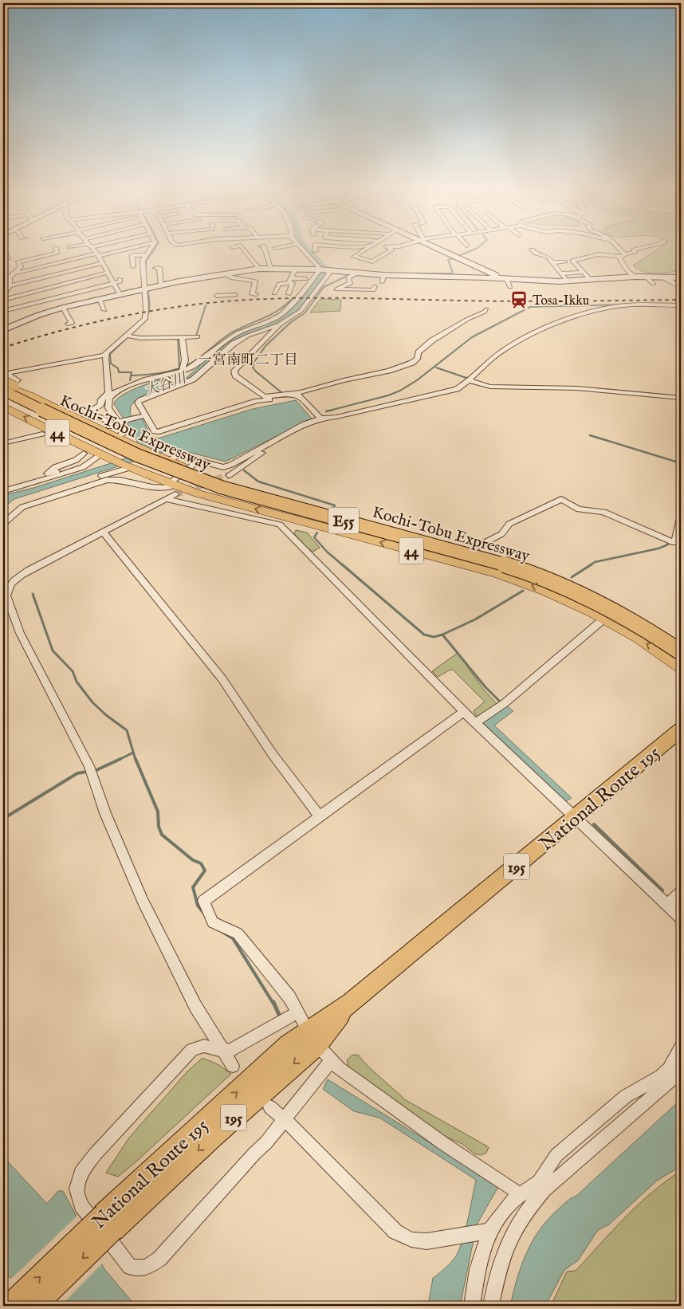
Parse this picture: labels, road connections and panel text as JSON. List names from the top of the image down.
{
  "streets": {
    "highway": [
      "Kochi-Tobu Expressway",
      "E55",
      "National Route 195",
      "195"
    ],
    "main road": ["44"]
  },
  "crossings": [
    ["Kochi-Tobu Expressway", "44"]
  ],
  "districts": ["一宮南町二丁目"],
  "water": ["大谷川"],
  "places": {
    "station": ["Tosa-Ikku"]
  }
}
